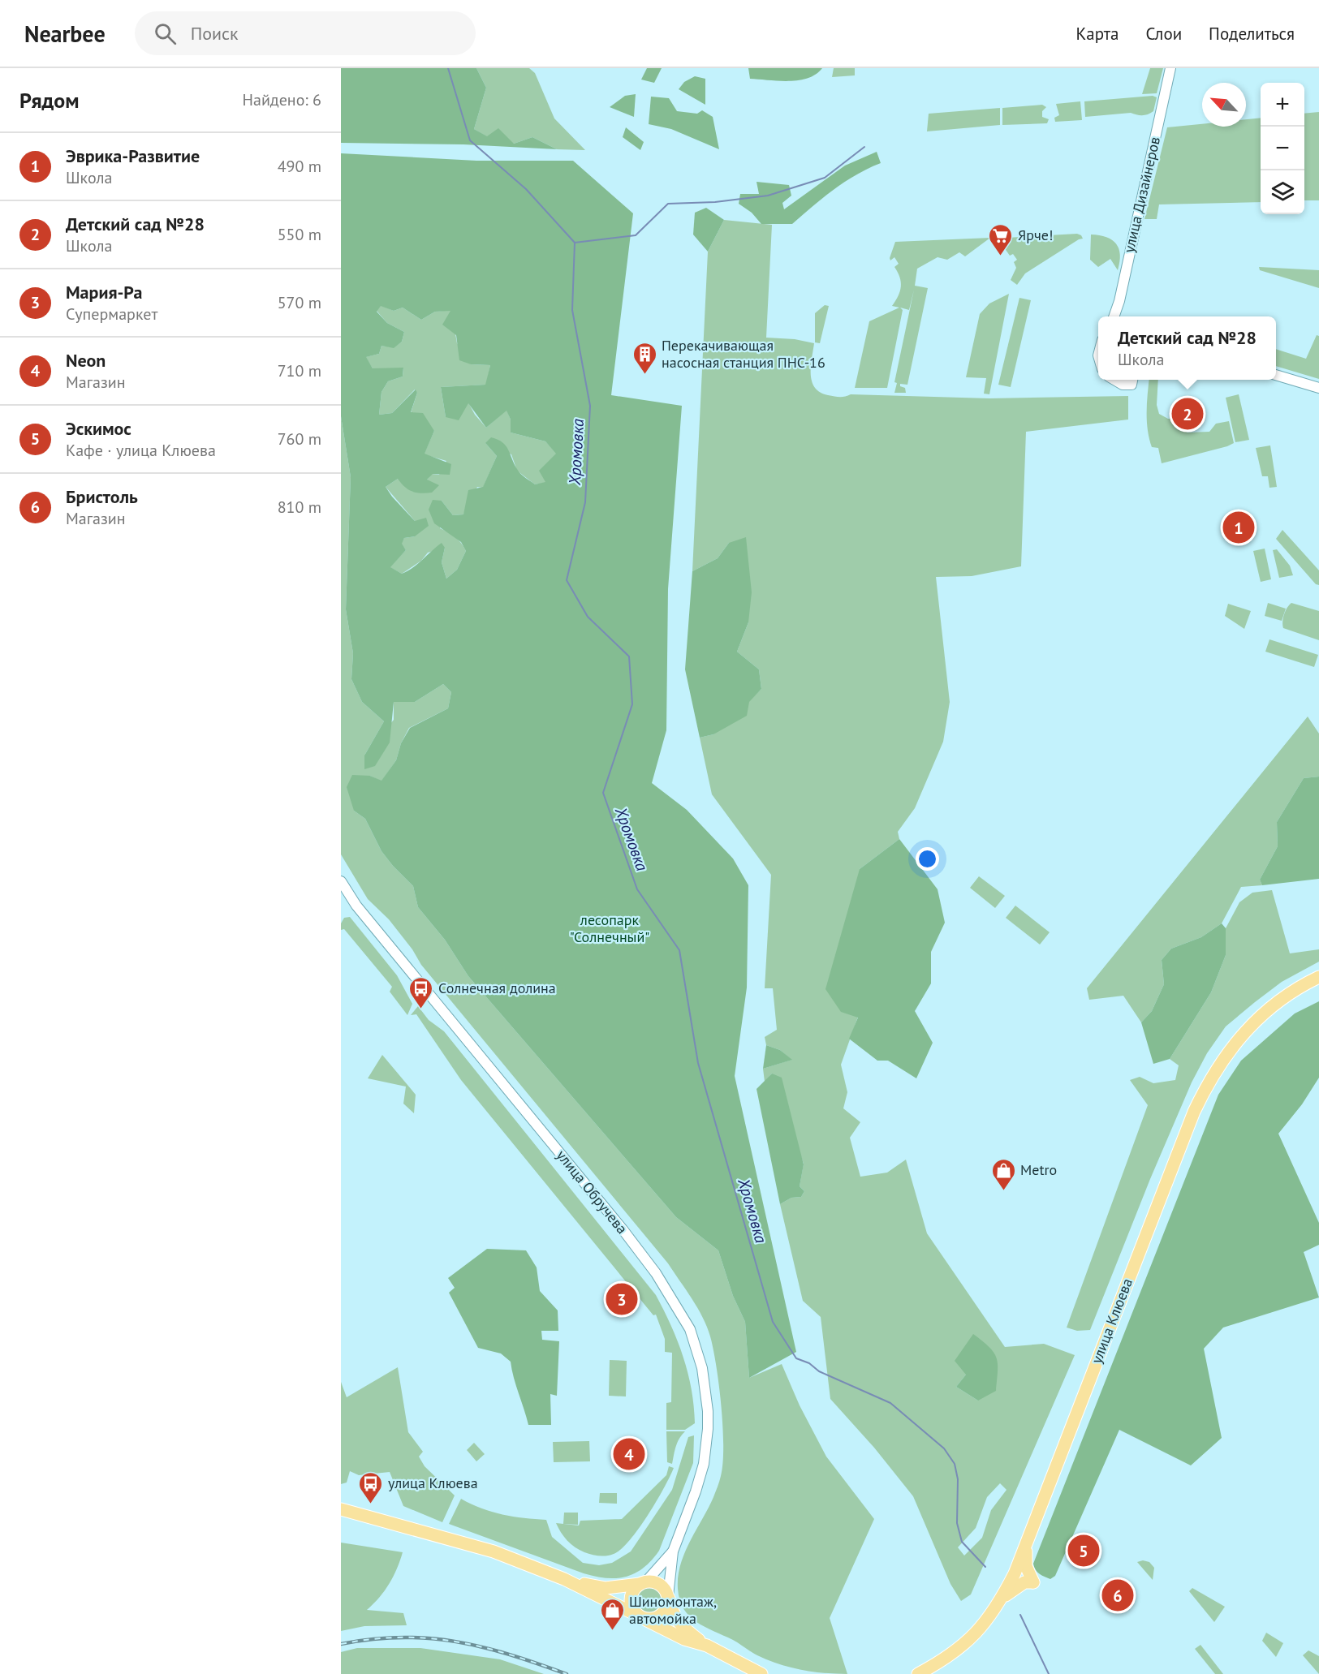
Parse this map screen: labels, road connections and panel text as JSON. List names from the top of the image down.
{
  "streets": {
    "main road": ["улица Клюева"],
    "street": ["улица Дизайнеров", "улица Обручева"]
  },
  "water": ["Хромовка"],
  "parks": ["лесопарк \"Солнечный\""],
  "places": {
    "supermarket": ["Ярче!"],
    "building": ["Перекачивающая насосная станция ПНС-16"],
    "bus stop": ["Солнечная долина", "улица Клюева"],
    "shop": ["Metro", "Шиномонтаж, автомойка"]
  },
  "north": "top left",
  "page": {
    "header": "Nearbee",
    "search": "Поиск",
    "nav": ["Карта", "Слои", "Поделиться"],
    "heading": ["Рядом", "Найдено: 6"],
    "map_buttons": ["+", "−"],
    "list": [
      {
        "mark": "1",
        "name": "Эврика-Развитие",
        "note": "Школа",
        "value": "490 m"
      },
      {
        "mark": "2",
        "name": "Детский сад №28",
        "note": "Школа",
        "value": "550 m"
      },
      {
        "mark": "3",
        "name": "Мария-Ра",
        "note": "Супермаркет",
        "value": "570 m"
      },
      {
        "mark": "4",
        "name": "Neon",
        "note": "Магазин",
        "value": "710 m"
      },
      {
        "mark": "5",
        "name": "Эскимос",
        "note": "Кафе · улица Клюева",
        "value": "760 m"
      },
      {
        "mark": "6",
        "name": "Бристоль",
        "note": "Магазин",
        "value": "810 m"
      }
    ],
    "popup": ["Детский сад №28", "Школа"],
    "pins": [
      "2",
      "1",
      "3",
      "4",
      "5",
      "6"
    ]
  }
}
